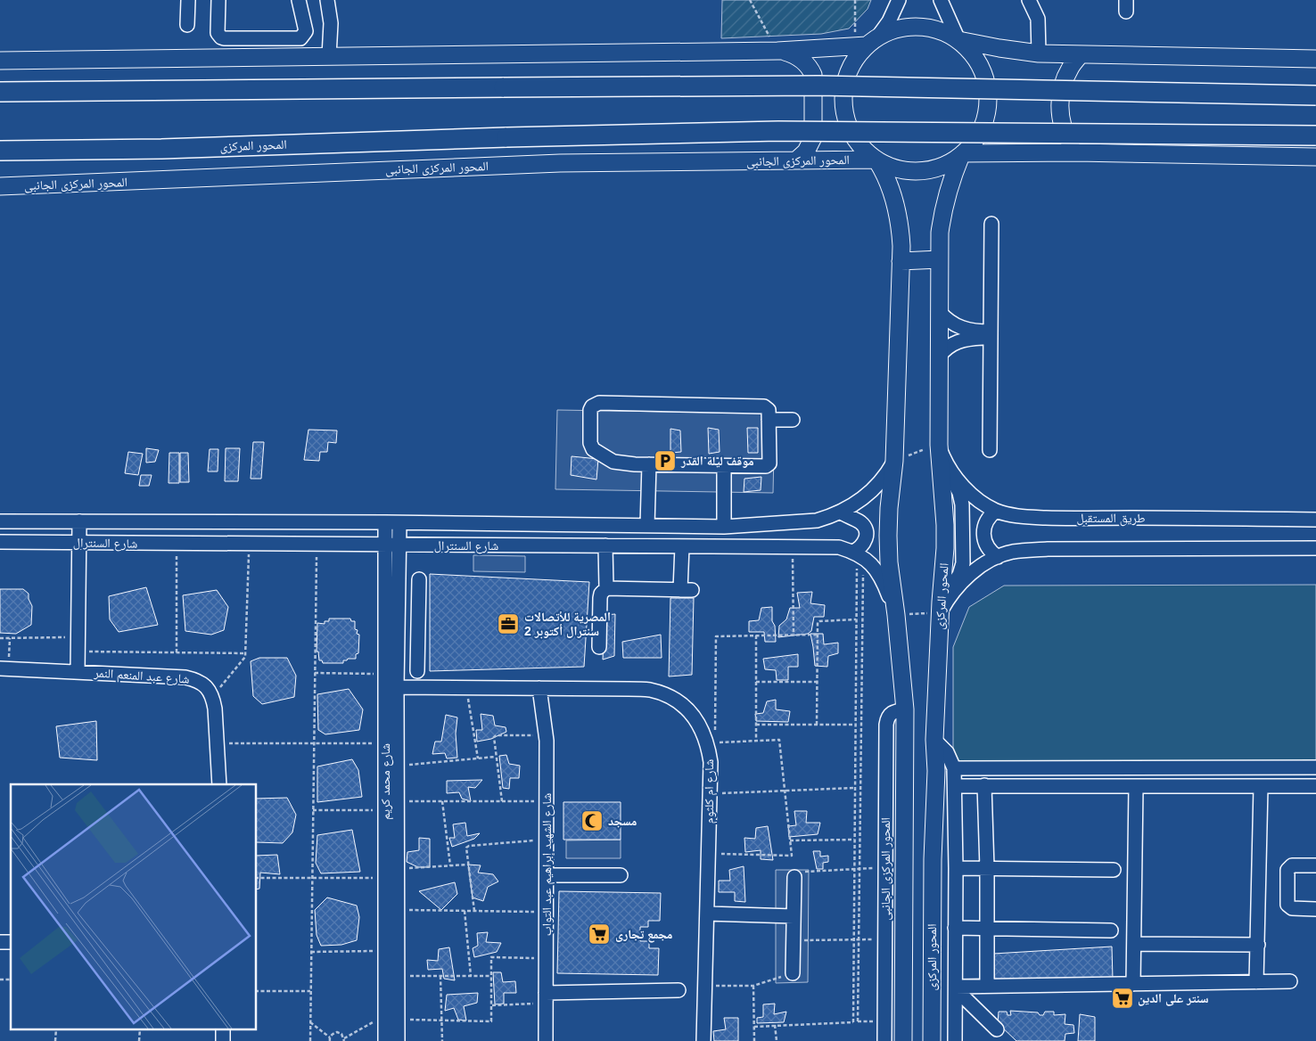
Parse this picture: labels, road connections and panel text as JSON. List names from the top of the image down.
{
  "streets": {
    "highway": ["المحور المركزى"],
    "main road": ["المحور المركزى الجانبى"],
    "street": [
      "طريق المستقبل",
      "شارع السنترال",
      "شارع عبد المنعم النمر",
      "شارع محمد كريم",
      "شارع ام كلثوم",
      "شارع الشهيد إبراهيم عبد التواب"
    ]
  },
  "crossings": [
    ["المحور المركزى", "المحور المركزى الجانبى"],
    ["المحور المركزى", "طريق المستقبل"],
    ["شارع السنترال", "شارع محمد كريم"],
    ["شارع محمد كريم", "شارع ام كلثوم"],
    ["شارع ام كلثوم", "شارع الشهيد إبراهيم عبد التواب"]
  ],
  "places": {
    "parking": ["موقف ليلة القدر"],
    "office": ["المصرية للأتصالات سنترال أكتوبر 2"],
    "mosque": ["مسجد"],
    "supermarket": ["مجمع تجارى", "سنتر على الدين"]
  }
}
